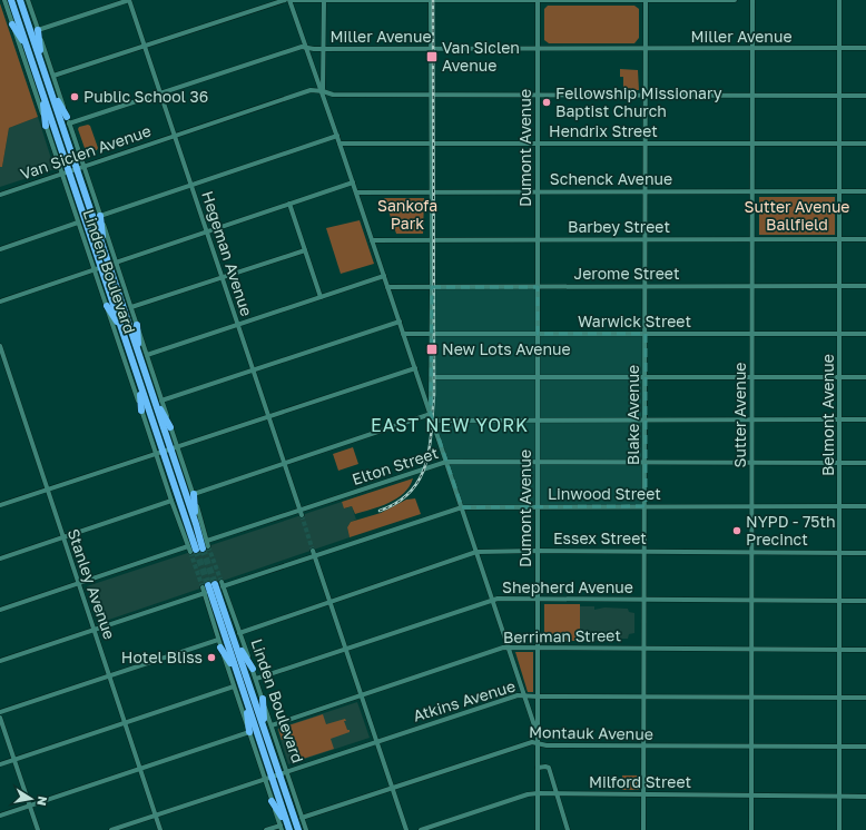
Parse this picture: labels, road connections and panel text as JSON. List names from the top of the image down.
{
  "streets": {
    "highway": ["Linden Boulevard"],
    "street": [
      "Miller Avenue",
      "Hendrix Street",
      "Dumont Avenue",
      "Van Siclen Avenue",
      "Schenck Avenue",
      "Barbey Street",
      "Hegeman Avenue",
      "Jerome Street",
      "Warwick Street",
      "Blake Avenue",
      "Sutter Avenue",
      "Belmont Avenue",
      "Elton Street",
      "Linwood Street",
      "Essex Street",
      "Stanley Avenue",
      "Shepherd Avenue",
      "Berriman Street",
      "Atkins Avenue",
      "Montauk Avenue",
      "Milford Street"
    ]
  },
  "crossings": [
    ["Miller Avenue", "Dumont Avenue"],
    ["Miller Avenue", "Hegeman Avenue"],
    ["Miller Avenue", "Linden Boulevard"],
    ["Miller Avenue", "Blake Avenue"],
    ["Miller Avenue", "Sutter Avenue"],
    ["Miller Avenue", "Belmont Avenue"],
    ["Hendrix Street", "Dumont Avenue"],
    ["Hendrix Street", "Blake Avenue"],
    ["Hendrix Street", "Sutter Avenue"],
    ["Hendrix Street", "Belmont Avenue"],
    ["Dumont Avenue", "Van Siclen Avenue"],
    ["Dumont Avenue", "Schenck Avenue"],
    ["Dumont Avenue", "Barbey Street"],
    ["Dumont Avenue", "Jerome Street"],
    ["Dumont Avenue", "Warwick Street"],
    ["Dumont Avenue", "Elton Street"],
    ["Dumont Avenue", "Linwood Street"],
    ["Dumont Avenue", "Essex Street"],
    ["Dumont Avenue", "Shepherd Avenue"],
    ["Dumont Avenue", "Berriman Street"],
    ["Dumont Avenue", "Atkins Avenue"],
    ["Dumont Avenue", "Montauk Avenue"],
    ["Dumont Avenue", "Milford Street"],
    ["Van Siclen Avenue", "Hegeman Avenue"],
    ["Van Siclen Avenue", "Linden Boulevard"],
    ["Van Siclen Avenue", "Blake Avenue"],
    ["Van Siclen Avenue", "Sutter Avenue"],
    ["Van Siclen Avenue", "Belmont Avenue"],
    ["Schenck Avenue", "Blake Avenue"],
    ["Schenck Avenue", "Sutter Avenue"],
    ["Schenck Avenue", "Belmont Avenue"],
    ["Barbey Street", "Blake Avenue"],
    ["Barbey Street", "Sutter Avenue"],
    ["Barbey Street", "Belmont Avenue"],
    ["Hegeman Avenue", "Elton Street"],
    ["Linden Boulevard", "Elton Street"],
    ["Linden Boulevard", "Linwood Street"],
    ["Linden Boulevard", "Essex Street"],
    ["Linden Boulevard", "Shepherd Avenue"],
    ["Linden Boulevard", "Berriman Street"],
    ["Linden Boulevard", "Atkins Avenue"],
    ["Linden Boulevard", "Montauk Avenue"],
    ["Jerome Street", "Blake Avenue"],
    ["Jerome Street", "Sutter Avenue"],
    ["Jerome Street", "Belmont Avenue"],
    ["Warwick Street", "Blake Avenue"],
    ["Warwick Street", "Sutter Avenue"],
    ["Warwick Street", "Belmont Avenue"],
    ["Blake Avenue", "Elton Street"],
    ["Blake Avenue", "Linwood Street"],
    ["Blake Avenue", "Essex Street"],
    ["Blake Avenue", "Shepherd Avenue"],
    ["Blake Avenue", "Berriman Street"],
    ["Blake Avenue", "Atkins Avenue"],
    ["Blake Avenue", "Montauk Avenue"],
    ["Blake Avenue", "Milford Street"],
    ["Sutter Avenue", "Elton Street"],
    ["Sutter Avenue", "Linwood Street"],
    ["Sutter Avenue", "Essex Street"],
    ["Sutter Avenue", "Shepherd Avenue"],
    ["Sutter Avenue", "Berriman Street"],
    ["Sutter Avenue", "Atkins Avenue"],
    ["Sutter Avenue", "Montauk Avenue"],
    ["Sutter Avenue", "Milford Street"],
    ["Belmont Avenue", "Elton Street"],
    ["Belmont Avenue", "Linwood Street"],
    ["Belmont Avenue", "Essex Street"],
    ["Belmont Avenue", "Shepherd Avenue"],
    ["Belmont Avenue", "Berriman Street"],
    ["Belmont Avenue", "Atkins Avenue"],
    ["Belmont Avenue", "Montauk Avenue"],
    ["Belmont Avenue", "Milford Street"],
    ["Stanley Avenue", "Atkins Avenue"]
  ],
  "districts": ["EAST NEW YORK"],
  "parks": ["Sankofa Park", "Sutter Avenue Ballfield"],
  "places": {
    "transit": ["Van Siclen Avenue", "New Lots Avenue"],
    "other": [
      "Public School 36",
      "Fellowship Missionary Baptist Church",
      "NYPD - 75th Precinct",
      "Hotel Bliss"
    ]
  },
  "north": "right"
}
